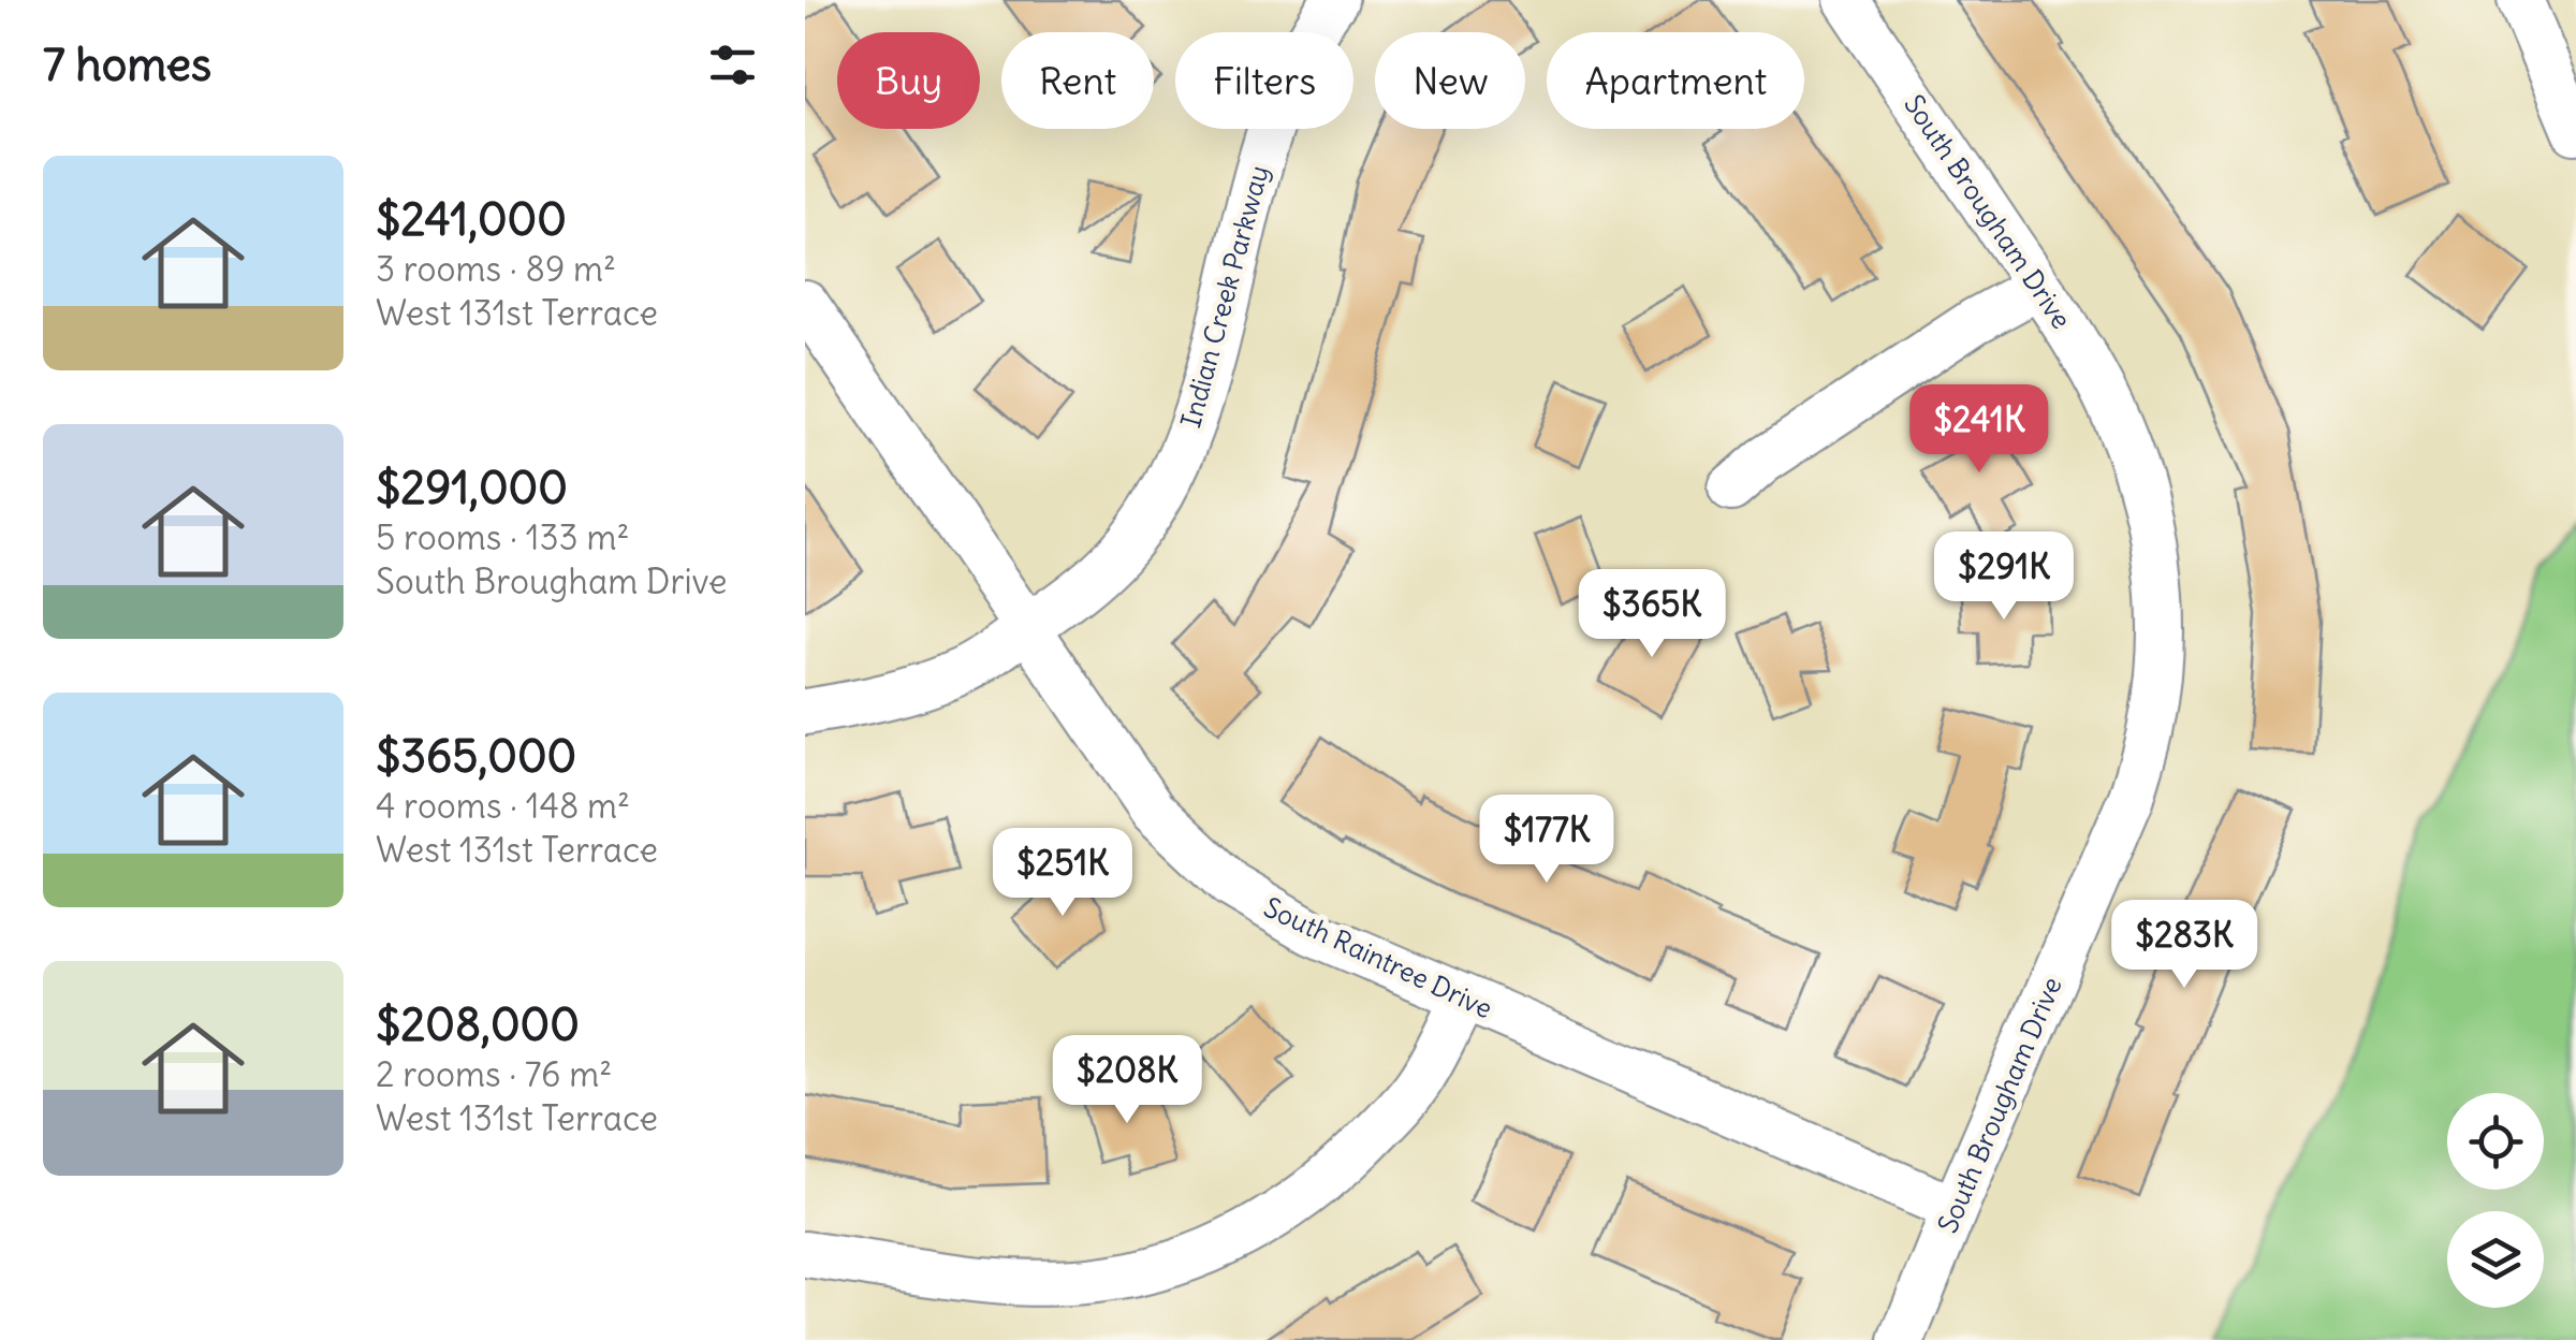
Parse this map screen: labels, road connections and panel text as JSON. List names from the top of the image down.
{
  "streets": {
    "street": ["South Brougham Drive", "Indian Creek Parkway", "South Raintree Drive"]
  },
  "crossings": [
    ["South Brougham Drive", "South Raintree Drive"],
    ["Indian Creek Parkway", "South Raintree Drive"]
  ],
  "page": {
    "heading": "7 homes",
    "chip": [
      "Buy",
      "Rent",
      "Filters",
      "New",
      "Apartment"
    ],
    "list": [
      {
        "name": "$241,000",
        "note": "3 rooms · 89 m² · West 131st Terrace"
      },
      {
        "name": "$291,000",
        "note": "5 rooms · 133 m² · South Brougham Drive"
      },
      {
        "name": "$365,000",
        "note": "4 rooms · 148 m² · West 131st Terrace"
      },
      {
        "name": "$208,000",
        "note": "2 rooms · 76 m² · West 131st Terrace"
      }
    ],
    "price": [
      "$241K",
      "$291K",
      "$365K",
      "$177K",
      "$251K",
      "$283K",
      "$208K"
    ]
  }
}
